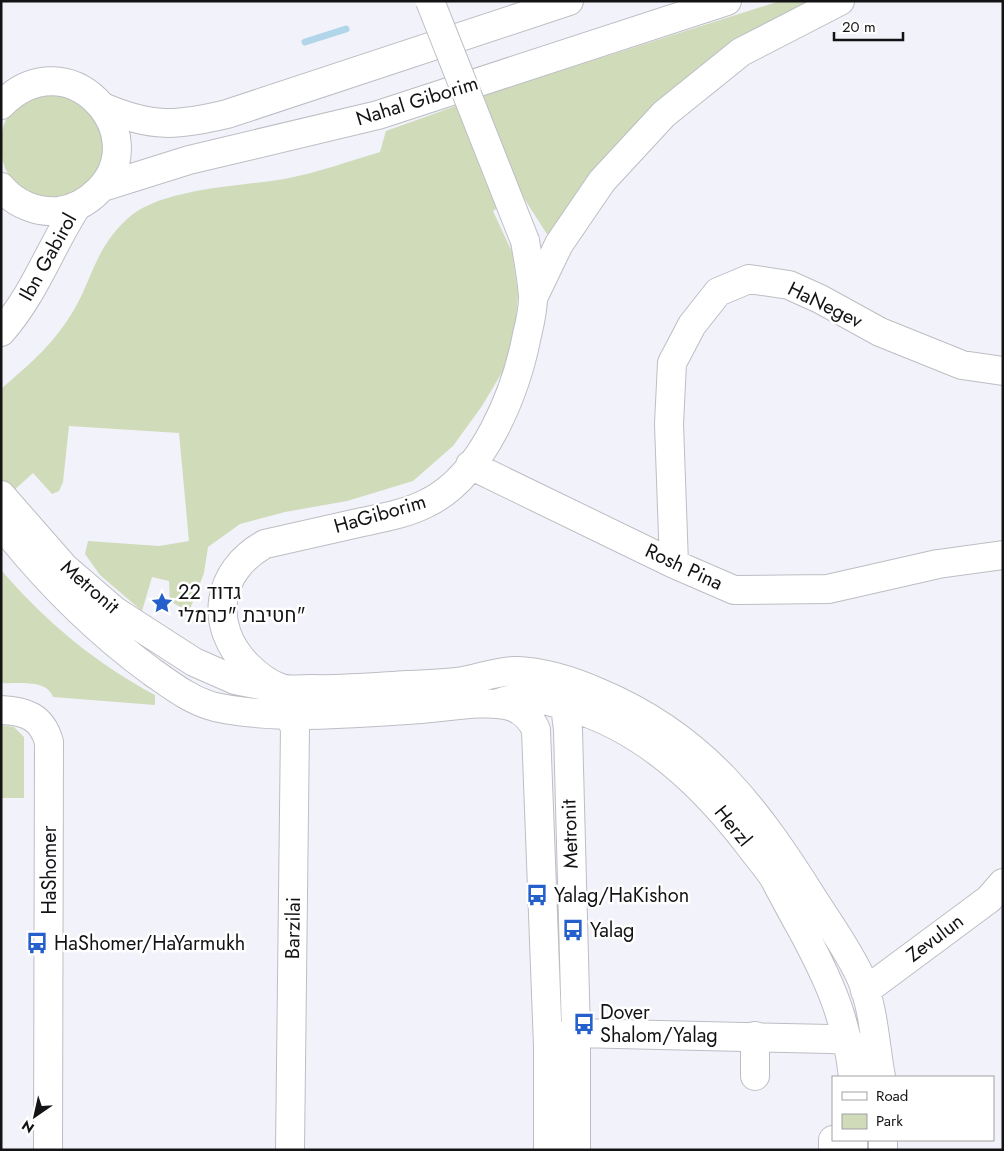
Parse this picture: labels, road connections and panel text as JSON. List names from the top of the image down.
{
  "streets": {
    "street": [
      "Nahal Giborim",
      "Ibn Gabirol",
      "HaNegev",
      "HaGiborim",
      "Rosh Pina",
      "Metronit",
      "Herzl",
      "HaShomer",
      "Barzilai",
      "Zevulun"
    ]
  },
  "crossings": [
    ["HaNegev", "Rosh Pina"],
    ["HaGiborim", "Rosh Pina"],
    ["HaGiborim", "Metronit"],
    ["HaGiborim", "Herzl"],
    ["HaGiborim", "Barzilai"],
    ["Metronit", "Herzl"],
    ["Metronit", "Barzilai"],
    ["Herzl", "Zevulun"]
  ],
  "places": {
    "place": ["גדוד 22 חטיבת \"כרמלי\""],
    "bus stop": [
      "Yalag/HaKishon",
      "Yalag",
      "HaShomer/HaYarmukh",
      "Dover Shalom/Yalag"
    ]
  },
  "legend": ["Road", "Park"],
  "scale_bar": "20 m",
  "north": "bottom left"
}
